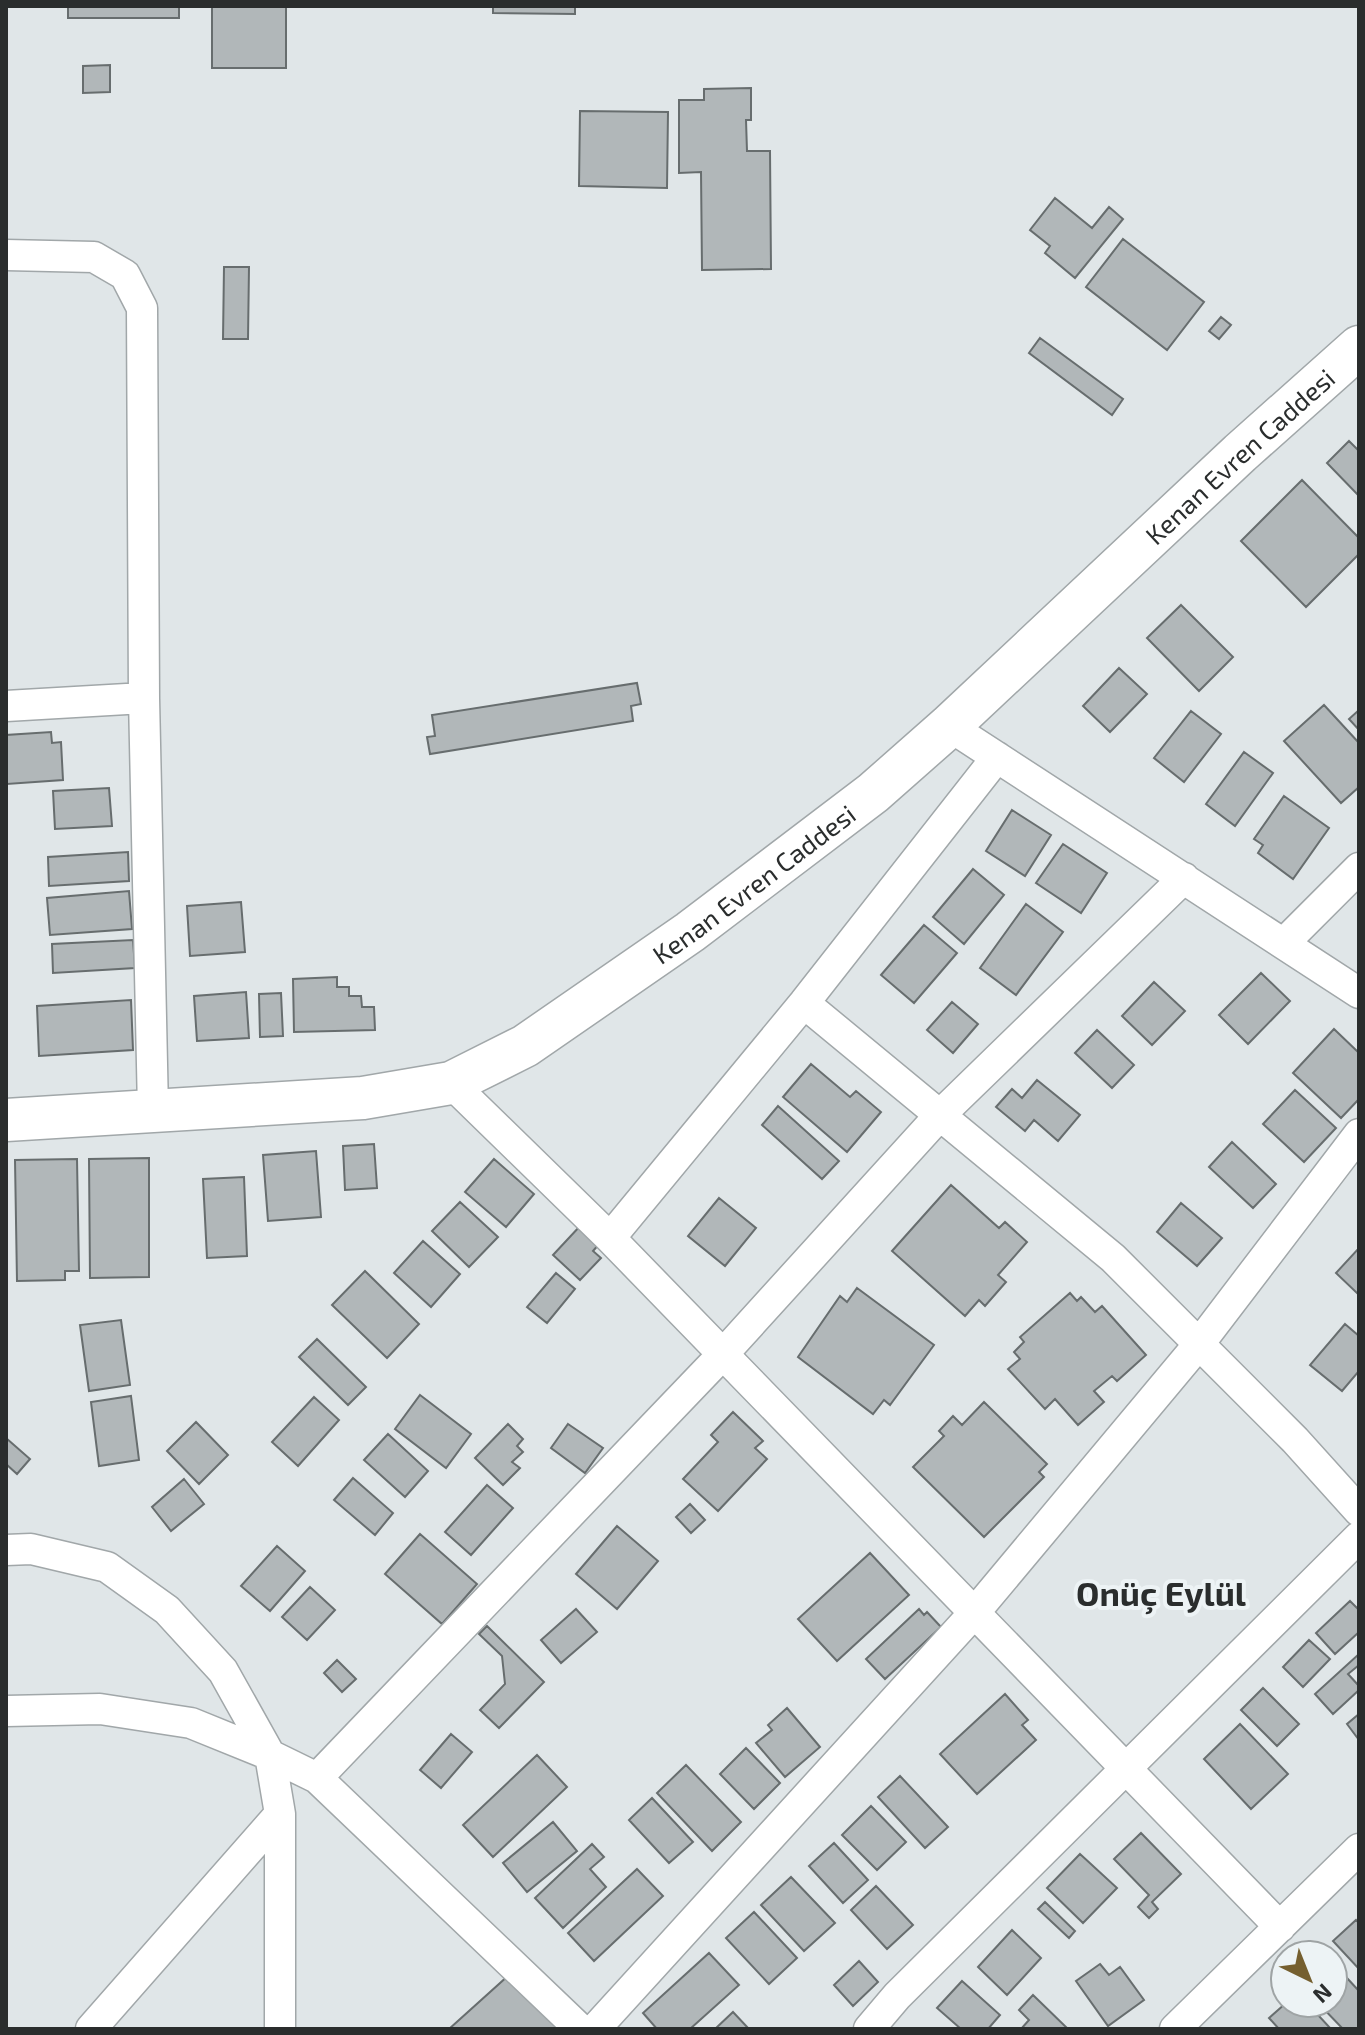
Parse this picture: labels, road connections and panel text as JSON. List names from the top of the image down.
{
  "streets": {
    "street": ["Kenan Evren Caddesi"]
  },
  "districts": ["Onüç Eylül"],
  "north": "bottom right"
}
